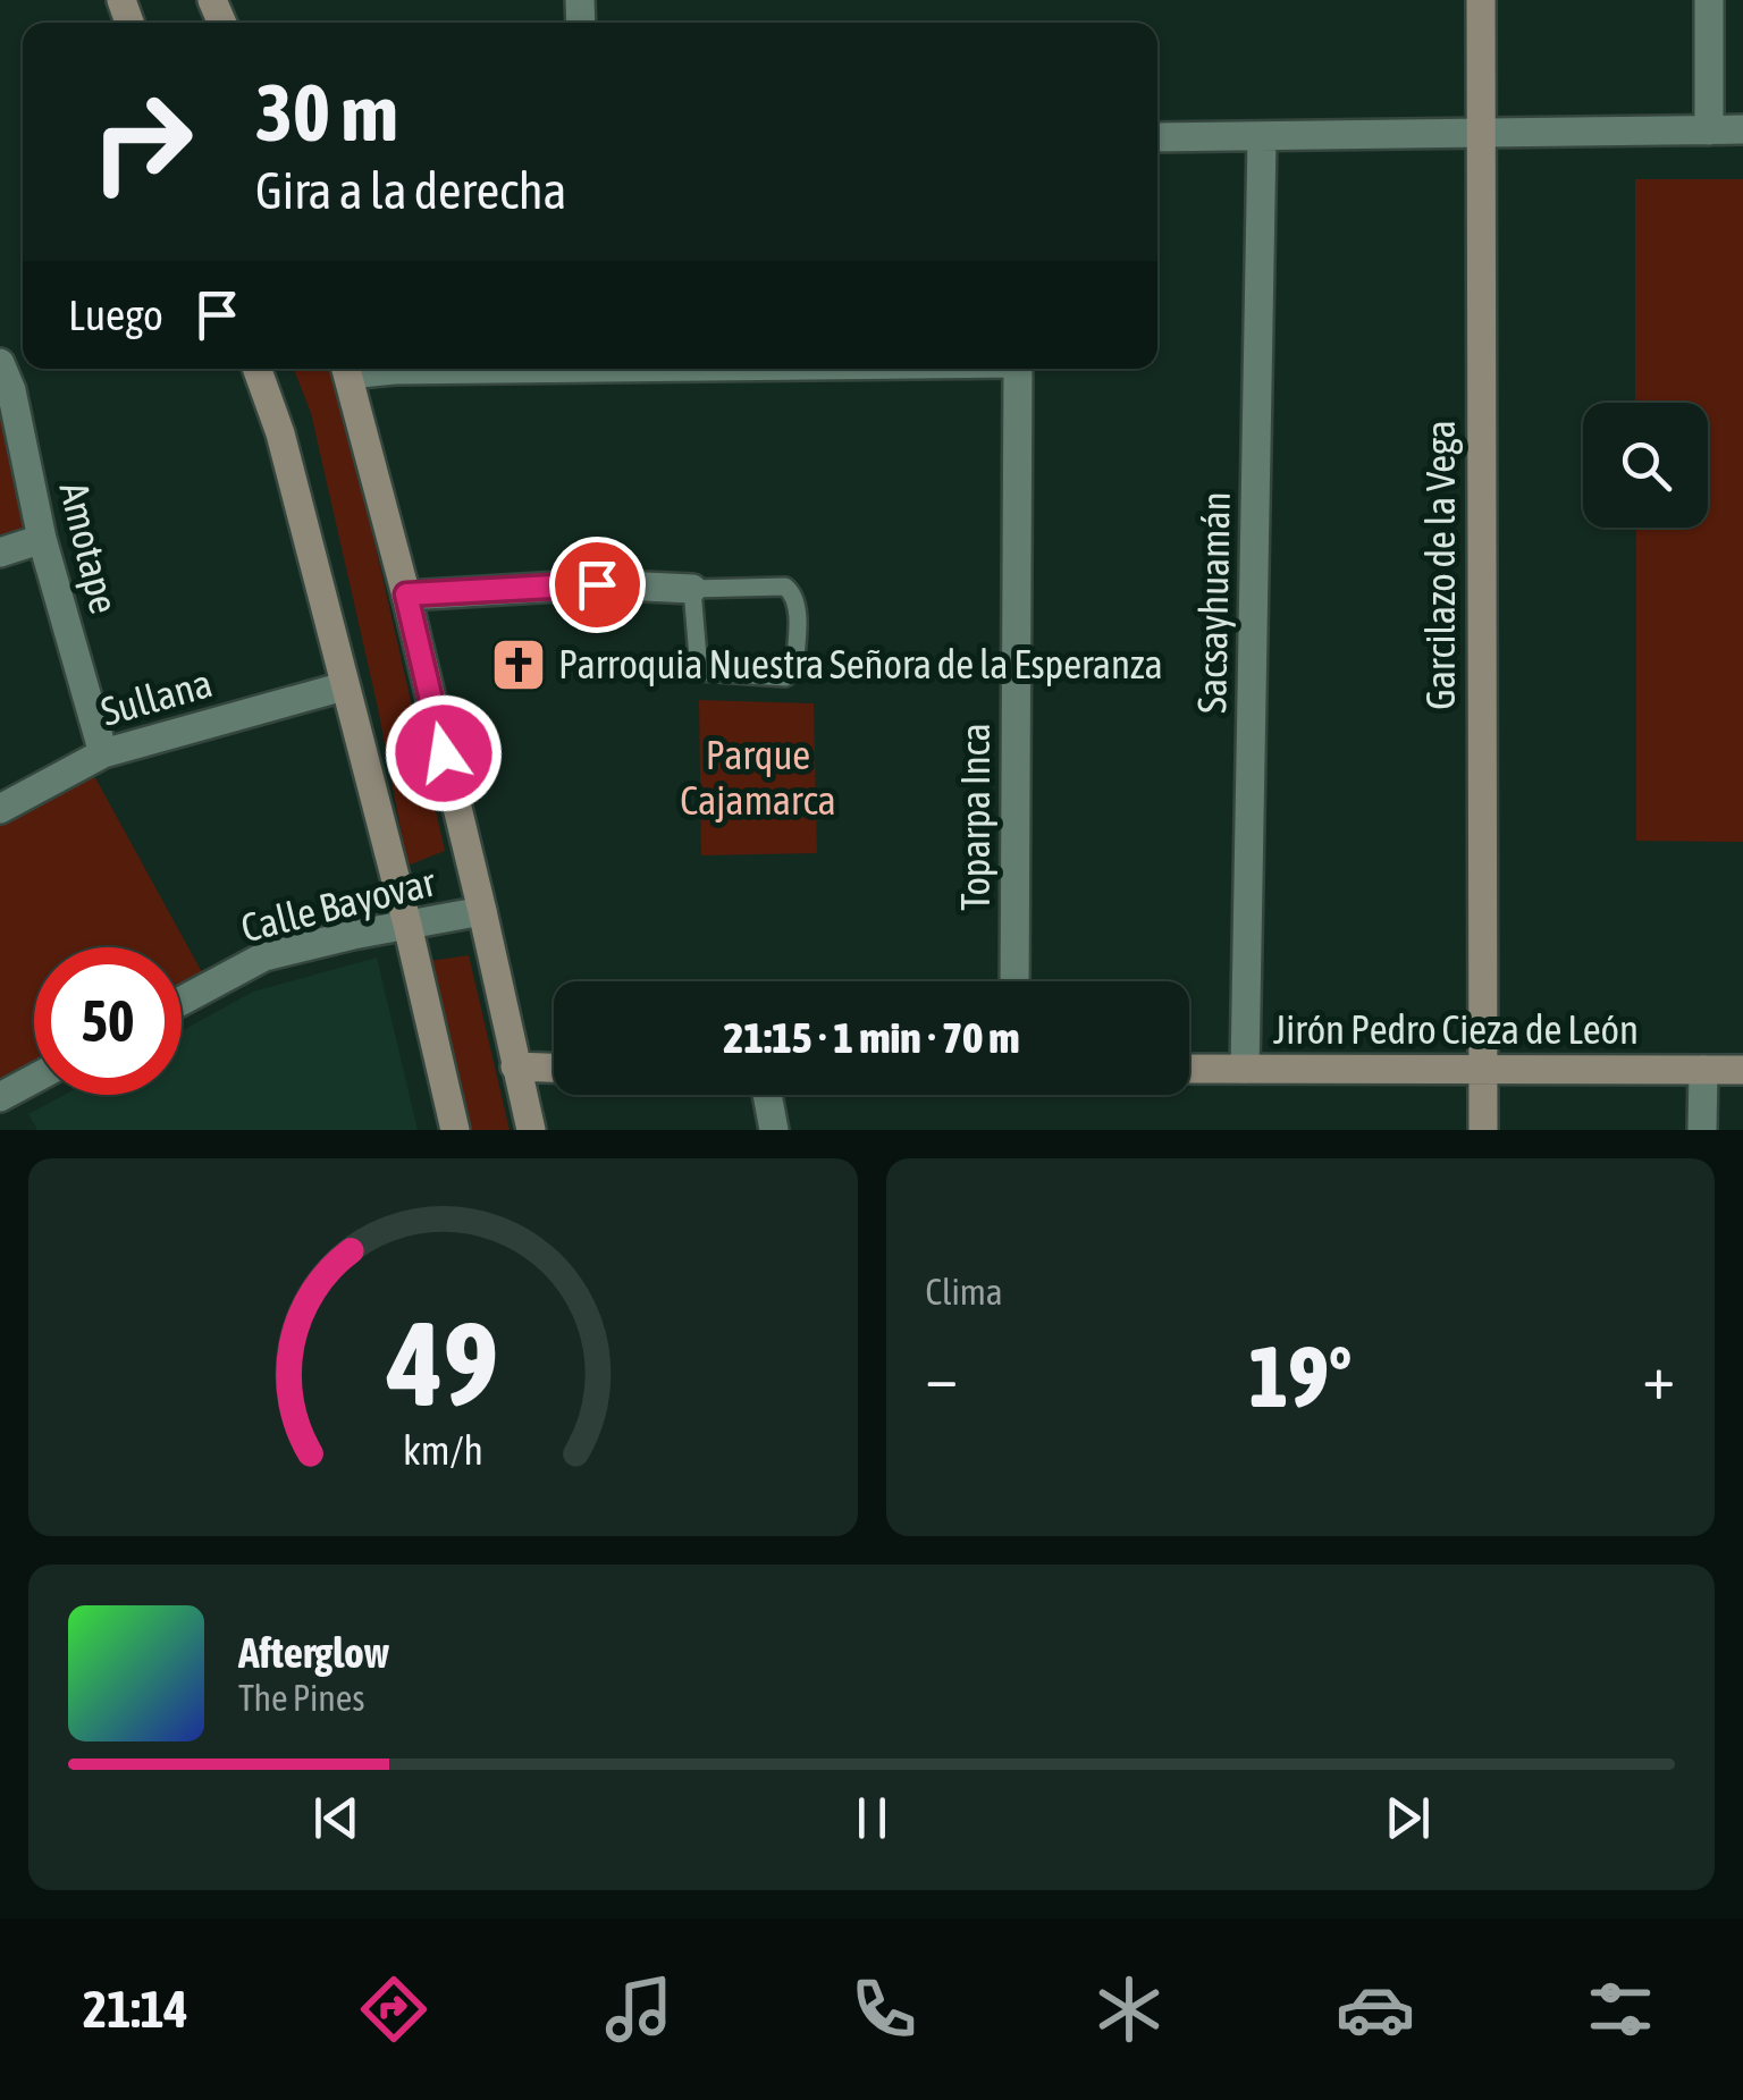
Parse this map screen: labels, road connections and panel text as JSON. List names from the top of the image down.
{
  "streets": {
    "street": [
      "Amotape",
      "Garcilazo de la Vega",
      "Sacsayhuamán",
      "Sullana",
      "Toparpa Inca",
      "Calle Bayovar",
      "Jirón Pedro Cieza de León"
    ]
  },
  "crossings": [
    ["Amotape", "Sullana"],
    ["Garcilazo de la Vega", "Jirón Pedro Cieza de León"],
    ["Sacsayhuamán", "Jirón Pedro Cieza de León"]
  ],
  "parks": ["Parque Cajamarca"],
  "places": {
    "church": ["Parroquia Nuestra Señora de la Esperanza"]
  },
  "page": {
    "turn": ["30 m", "Gira a la derecha"],
    "then": "Luego",
    "limit": "50",
    "trip": "21:15 · 1 min · 70 m",
    "tile": "Clima",
    "heat": ["−", "19°", "+"],
    "song": ["Afterglow", "The Pines"],
    "tabs": "21:14",
    "gauge": ["49", "km/h"]
  }
}
